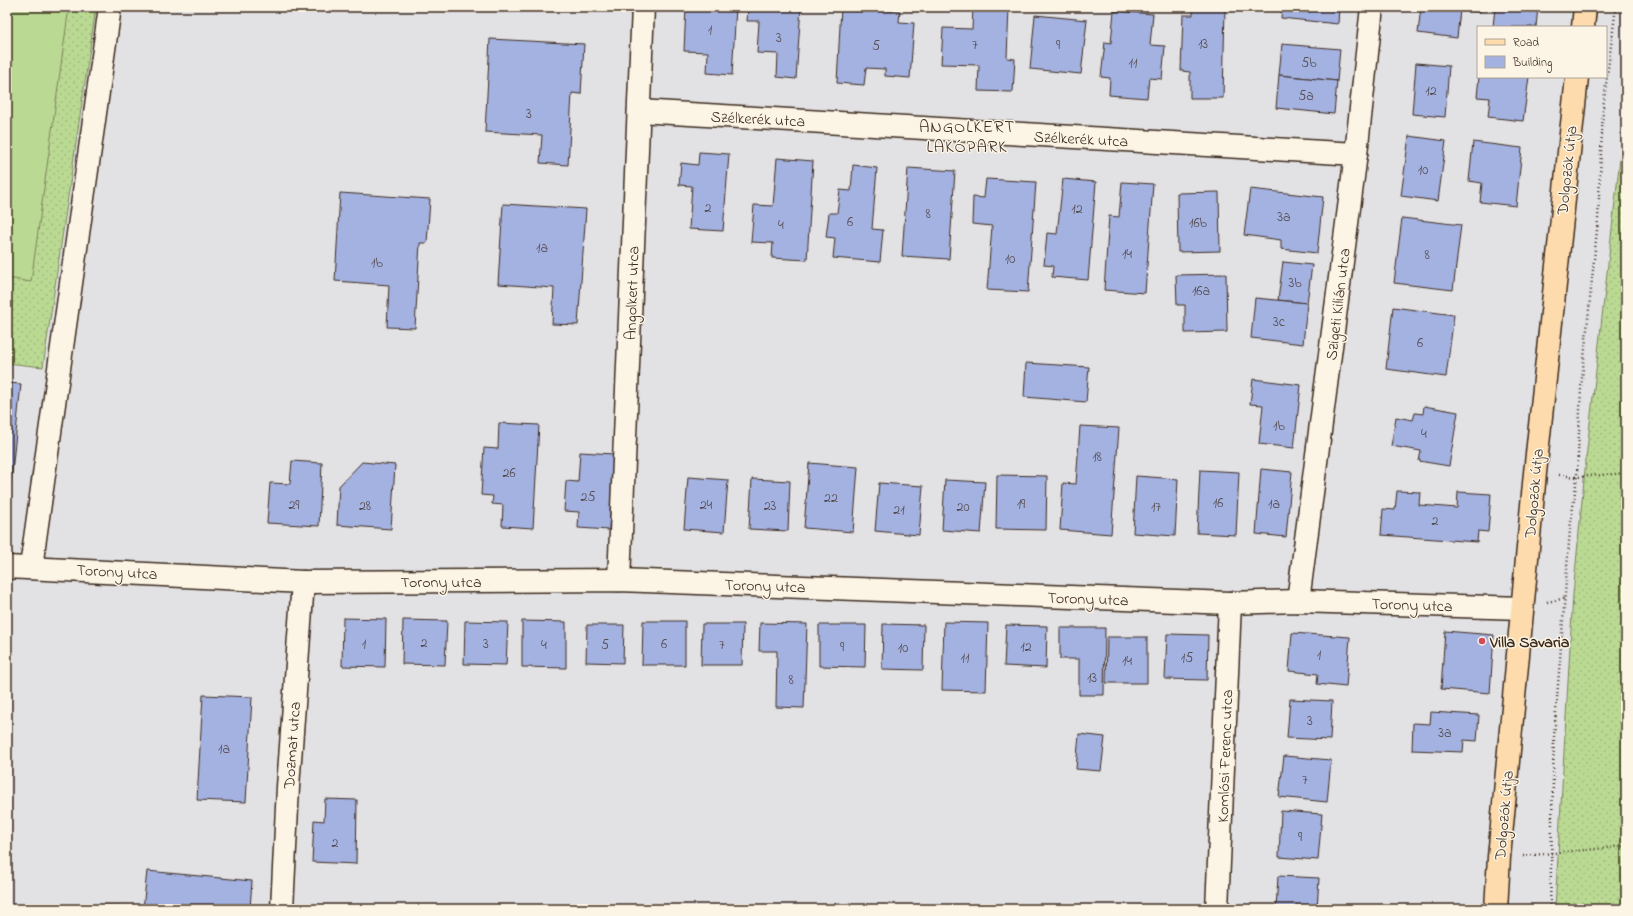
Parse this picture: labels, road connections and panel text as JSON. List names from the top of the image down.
{
  "streets": {
    "main road": ["Dolgozók útja"],
    "street": [
      "Szélkerék utca",
      "Angolkert utca",
      "Szigeti Kilián utca",
      "Torony utca",
      "Dozmat utca",
      "Komlósi Ferenc utca"
    ]
  },
  "crossings": [
    ["Szélkerék utca", "Angolkert utca"],
    ["Szélkerék utca", "Szigeti Kilián utca"],
    ["Dolgozók útja", "Torony utca"],
    ["Angolkert utca", "Torony utca"],
    ["Szigeti Kilián utca", "Torony utca"],
    ["Torony utca", "Dozmat utca"],
    ["Torony utca", "Komlósi Ferenc utca"]
  ],
  "districts": ["ANGOLKERT LAKÓPARK"],
  "places": ["Villa Savaria"],
  "house_numbers": [
    "1",
    "3",
    "13",
    "7",
    "9",
    "5",
    "11",
    "5b",
    "12",
    "5a",
    "3",
    "10",
    "2",
    "12",
    "8",
    "3a",
    "6",
    "16b",
    "4",
    "1a",
    "14",
    "8",
    "10",
    "1b",
    "3b",
    "16a",
    "3c",
    "6",
    "1b",
    "4",
    "18",
    "26",
    "25",
    "22",
    "16",
    "19",
    "1a",
    "29",
    "24",
    "28",
    "23",
    "20",
    "17",
    "21",
    "2",
    "2",
    "1",
    "3",
    "6",
    "4",
    "5",
    "7",
    "9",
    "12",
    "10",
    "1",
    "11",
    "15",
    "14",
    "13",
    "8",
    "3",
    "3a",
    "1a",
    "7",
    "9",
    "2"
  ],
  "legend": ["Road", "Building"]
}
